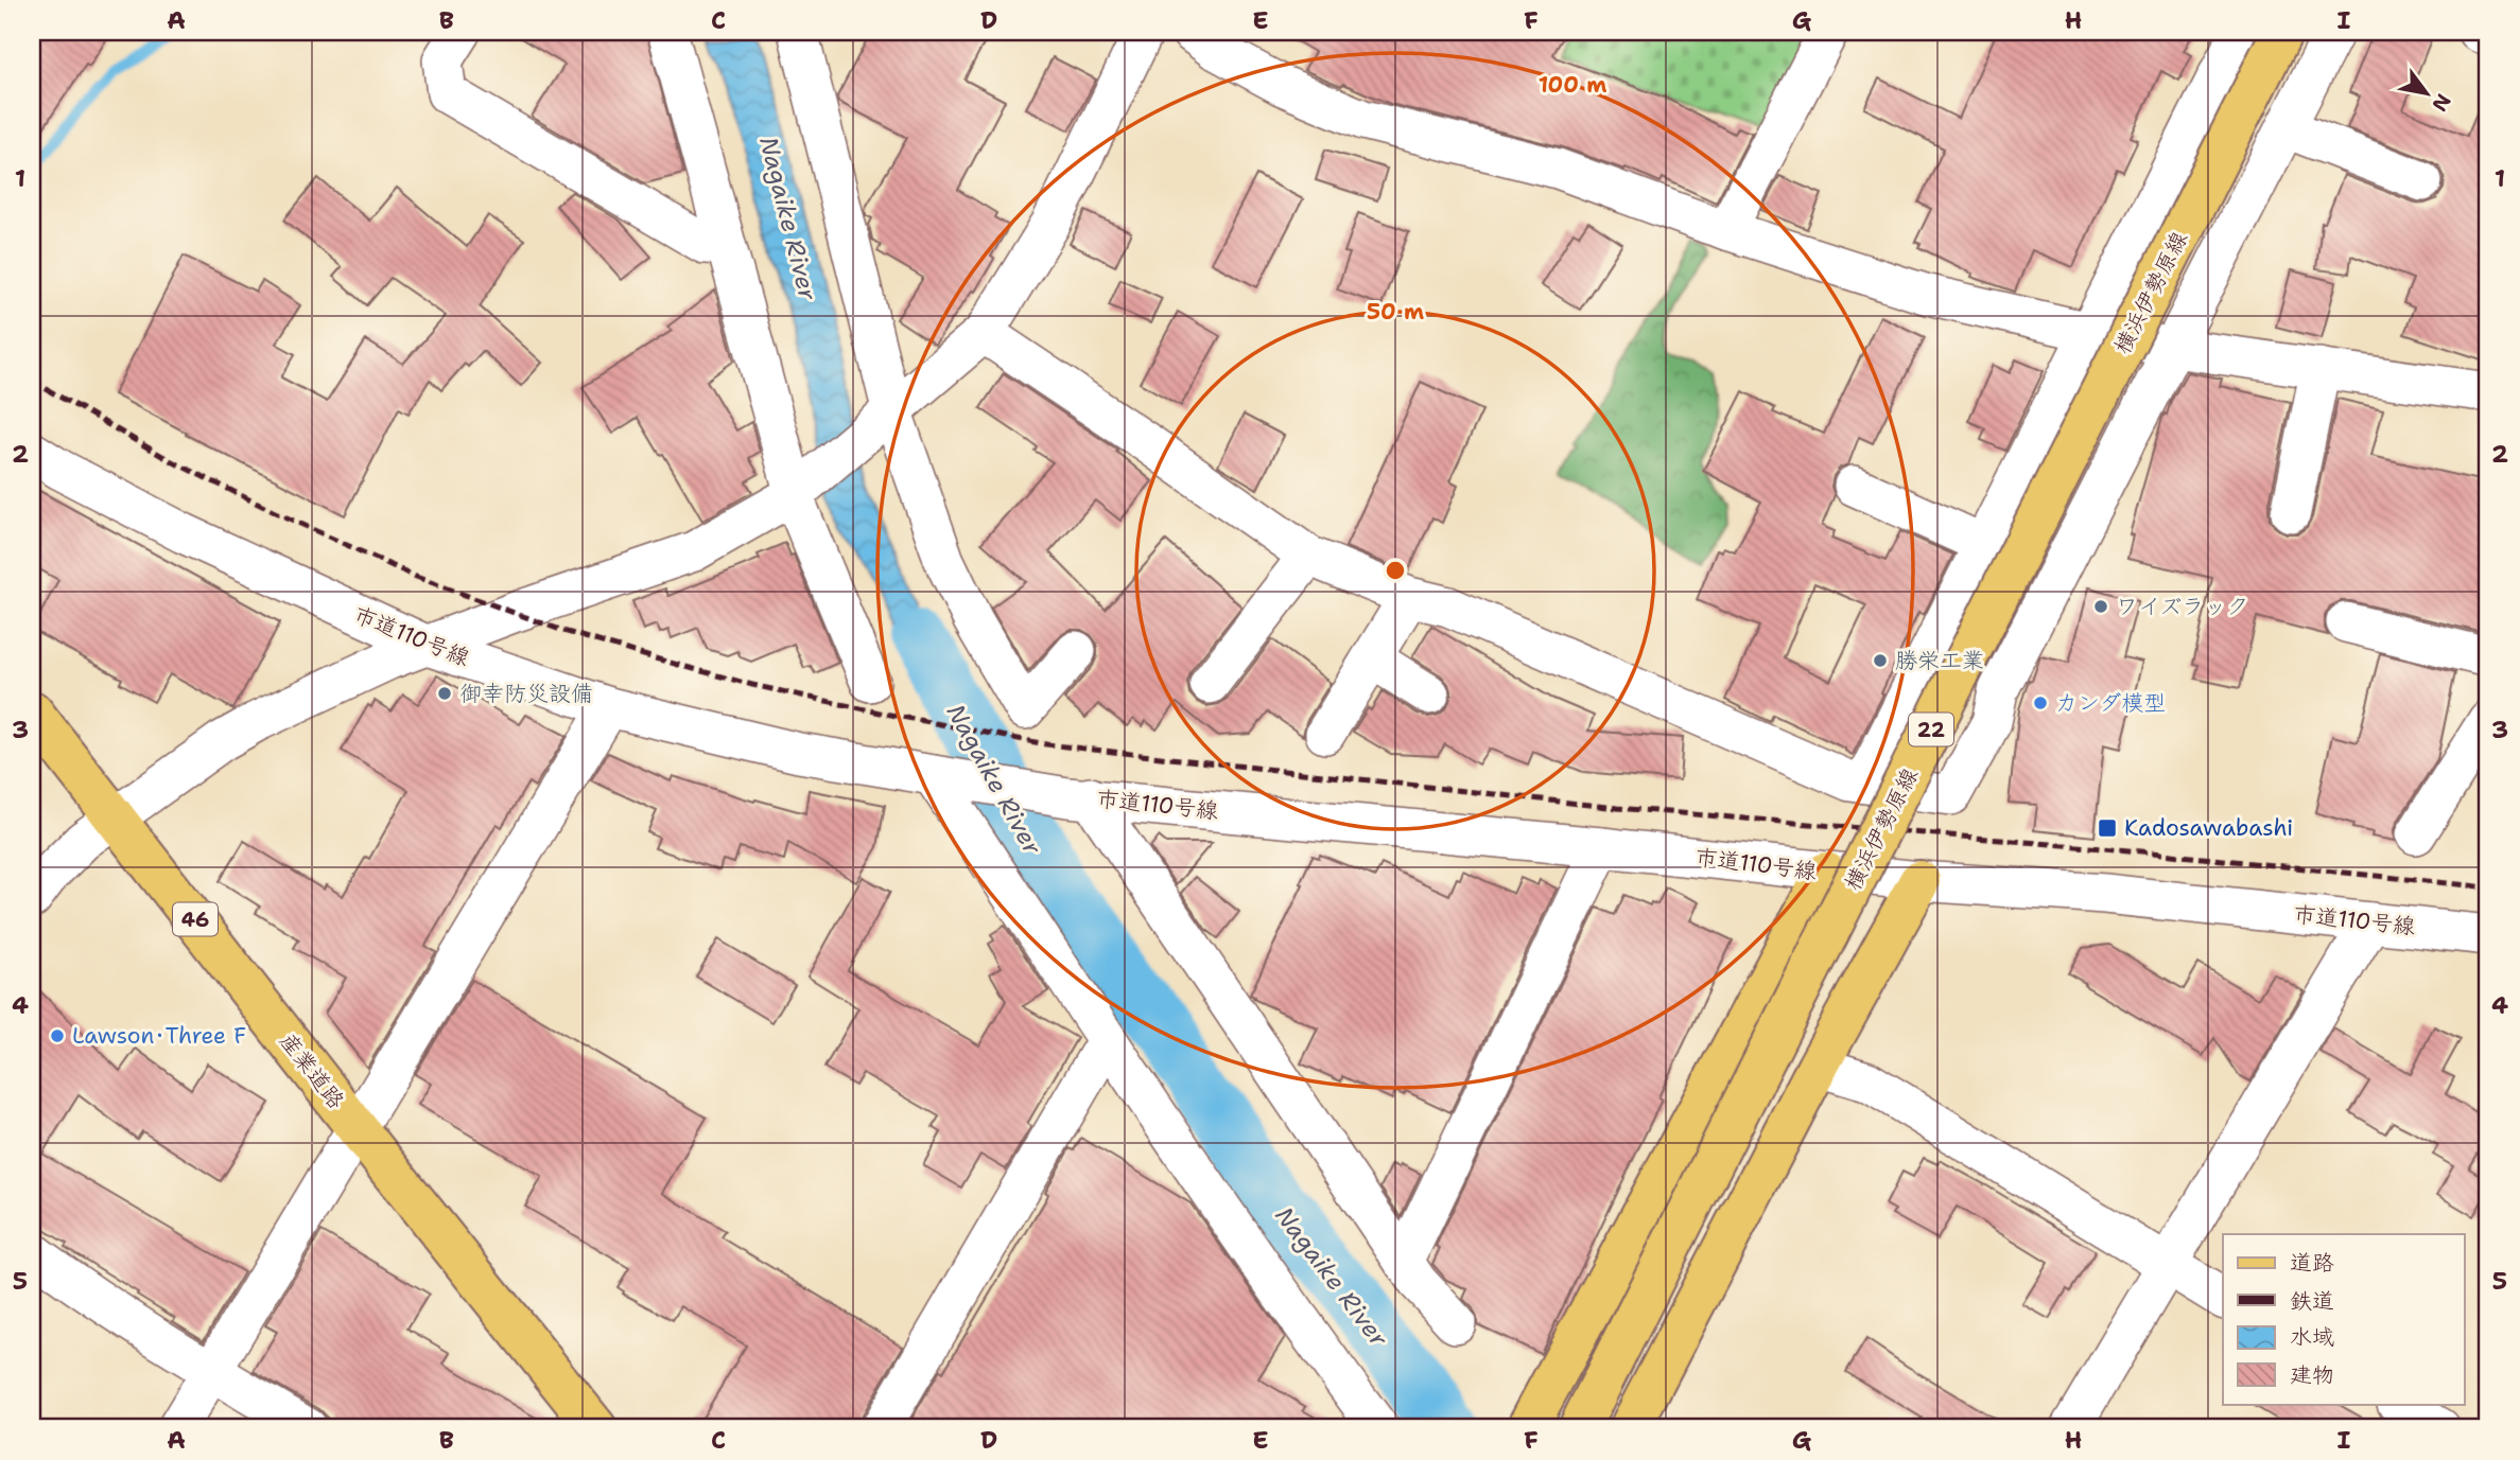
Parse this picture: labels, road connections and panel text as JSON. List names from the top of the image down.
{
  "streets": {
    "main road": [
      "横浜伊勢原線",
      "22",
      "46",
      "産業道路"
    ],
    "street": ["市道110号線"]
  },
  "water": ["Nagaike River"],
  "places": {
    "other": [
      "ワイズラック",
      "勝栄工業",
      "御幸防災設備",
      "カンダ模型",
      "Lawson･Three F"
    ],
    "transit": ["Kadosawabashi"]
  },
  "legend": [
    "道路",
    "鉄道",
    "水域",
    "建物"
  ],
  "north": "bottom right",
  "grid": {
    "columns": [
      "A",
      "B",
      "C",
      "D",
      "E",
      "F",
      "G",
      "H",
      "I"
    ],
    "rows": [
      "1",
      "2",
      "3",
      "4",
      "5"
    ]
  },
  "rings": ["100 m", "50 m"]
}
